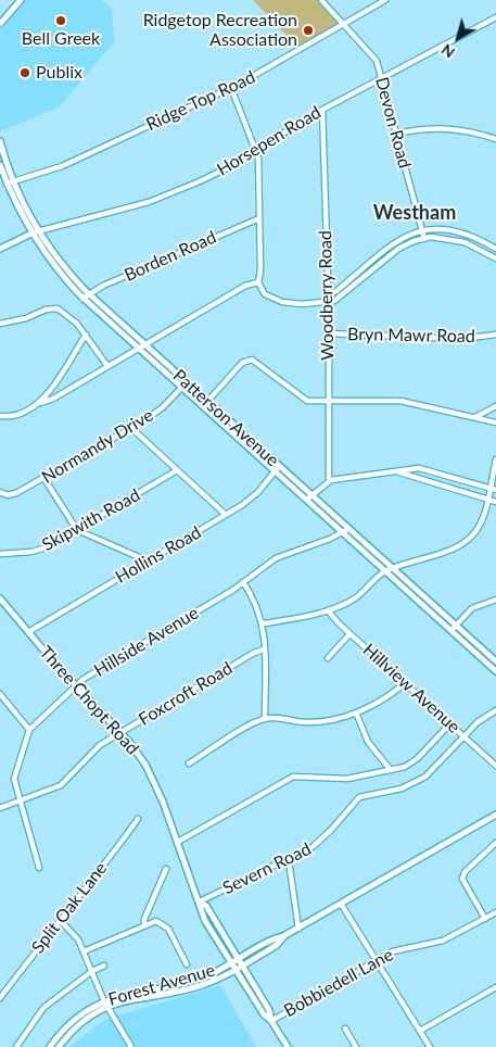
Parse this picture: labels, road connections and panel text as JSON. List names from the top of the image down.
{
  "streets": {
    "main road": [
      "Horsepen Road",
      "Patterson Avenue",
      "Three Chopt Road",
      "Forest Avenue"
    ],
    "street": [
      "Ridge Top Road",
      "Devon Road",
      "Borden Road",
      "Woodberry Road",
      "Bryn Mawr Road",
      "Normandy Drive",
      "Skipwith Road",
      "Hollins Road",
      "Hillside Avenue",
      "Hillview Avenue",
      "Foxcroft Road",
      "Severn Road",
      "Split Oak Lane",
      "Bobbiedell Lane"
    ]
  },
  "crossings": [
    ["Ridge Top Road", "Devon Road"],
    ["Ridge Top Road", "Patterson Avenue"],
    ["Devon Road", "Horsepen Road"],
    ["Horsepen Road", "Woodberry Road"],
    ["Horsepen Road", "Patterson Avenue"],
    ["Borden Road", "Patterson Avenue"],
    ["Woodberry Road", "Bryn Mawr Road"],
    ["Patterson Avenue", "Normandy Drive"],
    ["Patterson Avenue", "Hollins Road"],
    ["Patterson Avenue", "Hillside Avenue"],
    ["Hollins Road", "Three Chopt Road"],
    ["Hillside Avenue", "Foxcroft Road"],
    ["Hillside Avenue", "Three Chopt Road"],
    ["Hillview Avenue", "Severn Road"],
    ["Foxcroft Road", "Three Chopt Road"],
    ["Three Chopt Road", "Severn Road"],
    ["Three Chopt Road", "Bobbiedell Lane"],
    ["Three Chopt Road", "Forest Avenue"]
  ],
  "districts": ["Westham"],
  "places": ["Bell Greek", "Ridgetop Recreation Association", "Publix"],
  "north": "bottom left"
}
